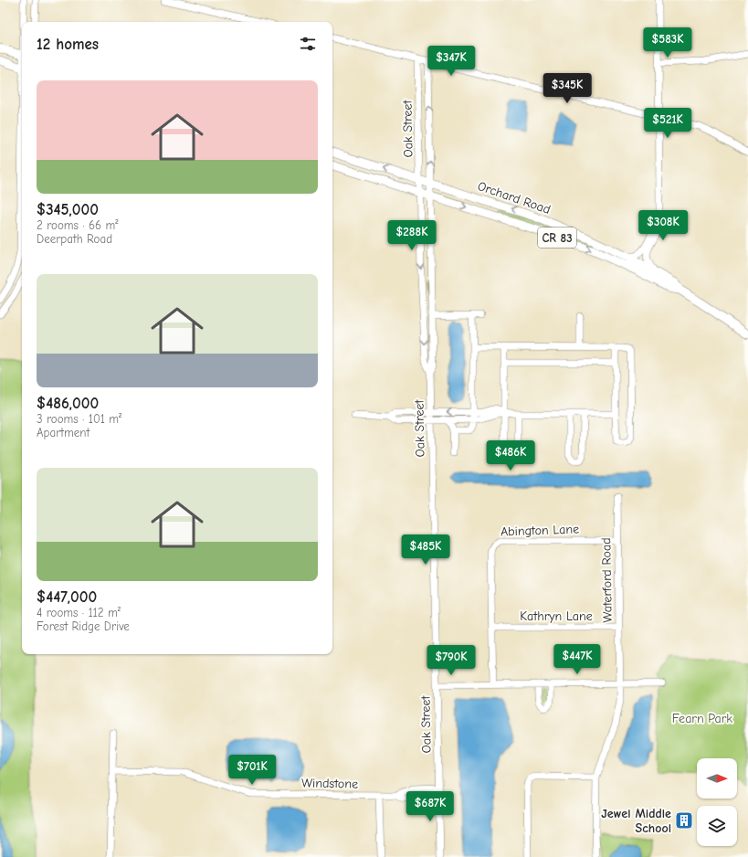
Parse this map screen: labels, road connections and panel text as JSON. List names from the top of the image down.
{
  "streets": {
    "main road": ["Orchard Road", "CR 83"],
    "street": [
      "Oak Street",
      "Abington Lane",
      "Waterford Road",
      "Kathryn Lane",
      "Windstone"
    ]
  },
  "crossings": [
    ["Oak Street", "Orchard Road"],
    ["Oak Street", "Windstone"],
    ["Abington Lane", "Waterford Road"],
    ["Abington Lane", "Kathryn Lane"],
    ["Waterford Road", "Kathryn Lane"]
  ],
  "parks": ["Fearn Park"],
  "places": {
    "building": ["Jewel Middle School"]
  },
  "north": "right",
  "page": {
    "heading": "12 homes",
    "price": [
      "$583K",
      "$347K",
      "$345K",
      "$521K",
      "$308K",
      "$288K",
      "$486K",
      "$485K",
      "$447K",
      "$790K",
      "$701K",
      "$687K"
    ],
    "list": [
      {
        "name": "$345,000",
        "note": "2 rooms · 66 m² · Deerpath Road"
      },
      {
        "name": "$486,000",
        "note": "3 rooms · 101 m² · Apartment"
      },
      {
        "name": "$447,000",
        "note": "4 rooms · 112 m² · Forest Ridge Drive"
      }
    ]
  }
}
